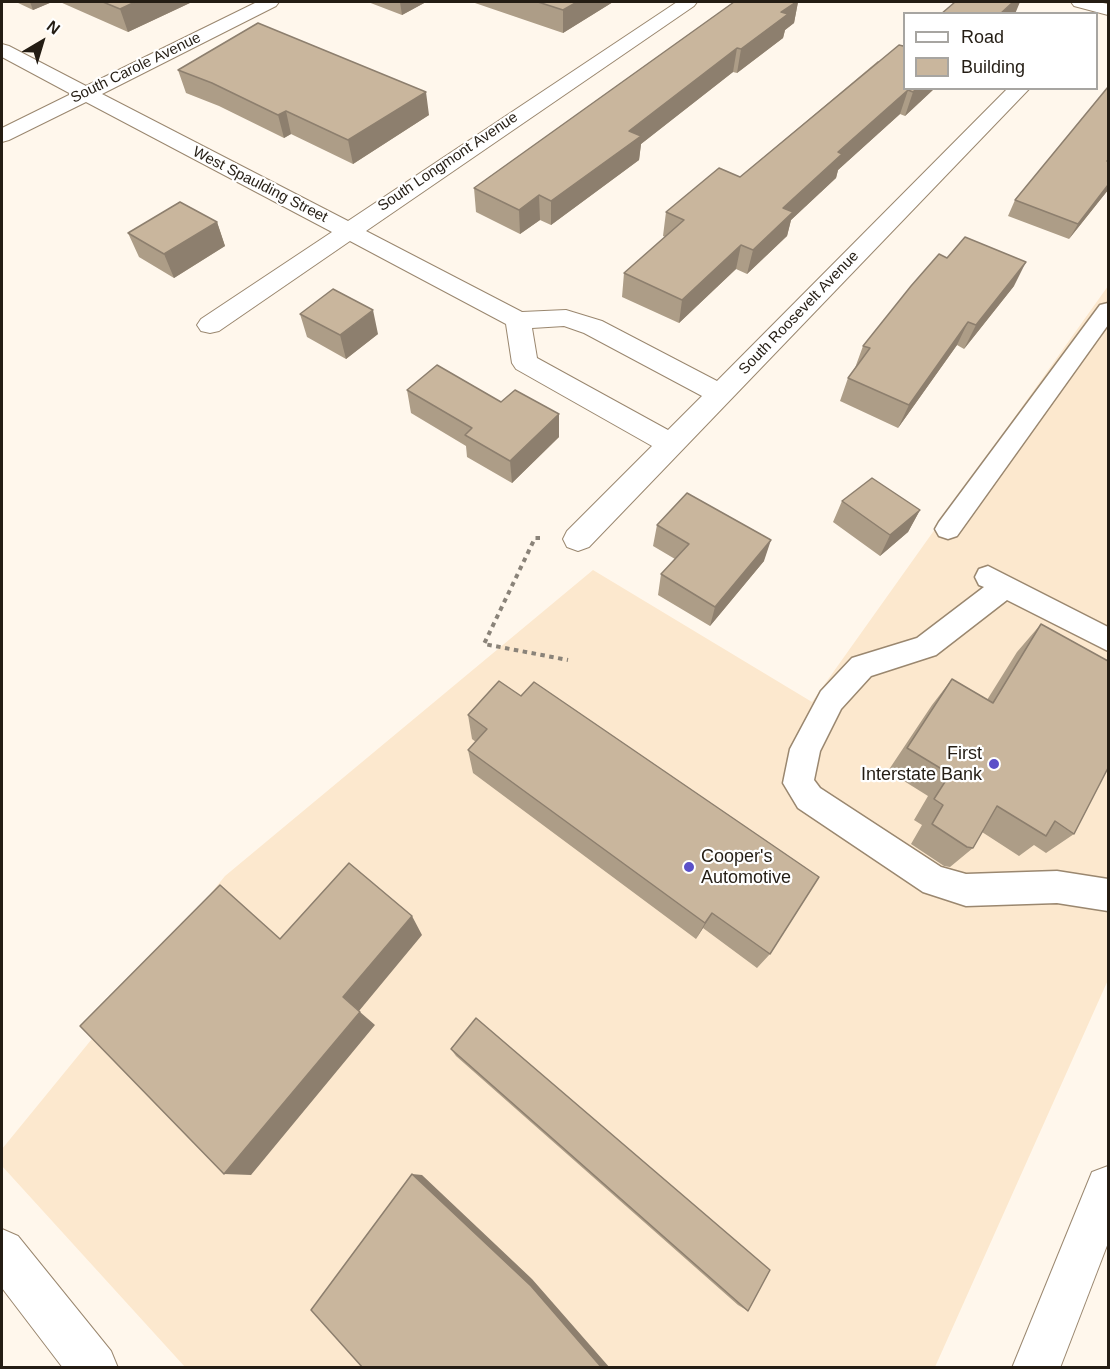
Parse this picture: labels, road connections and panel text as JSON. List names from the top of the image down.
{
  "streets": {
    "street": [
      "South Carole Avenue",
      "South Longmont Avenue",
      "West Spaulding Street",
      "South Roosevelt Avenue"
    ]
  },
  "crossings": [
    ["South Carole Avenue", "West Spaulding Street"],
    ["South Longmont Avenue", "West Spaulding Street"]
  ],
  "places": ["First Interstate Bank", "Cooper's Automotive"],
  "legend": ["Road", "Building"],
  "north": "top right"
}
